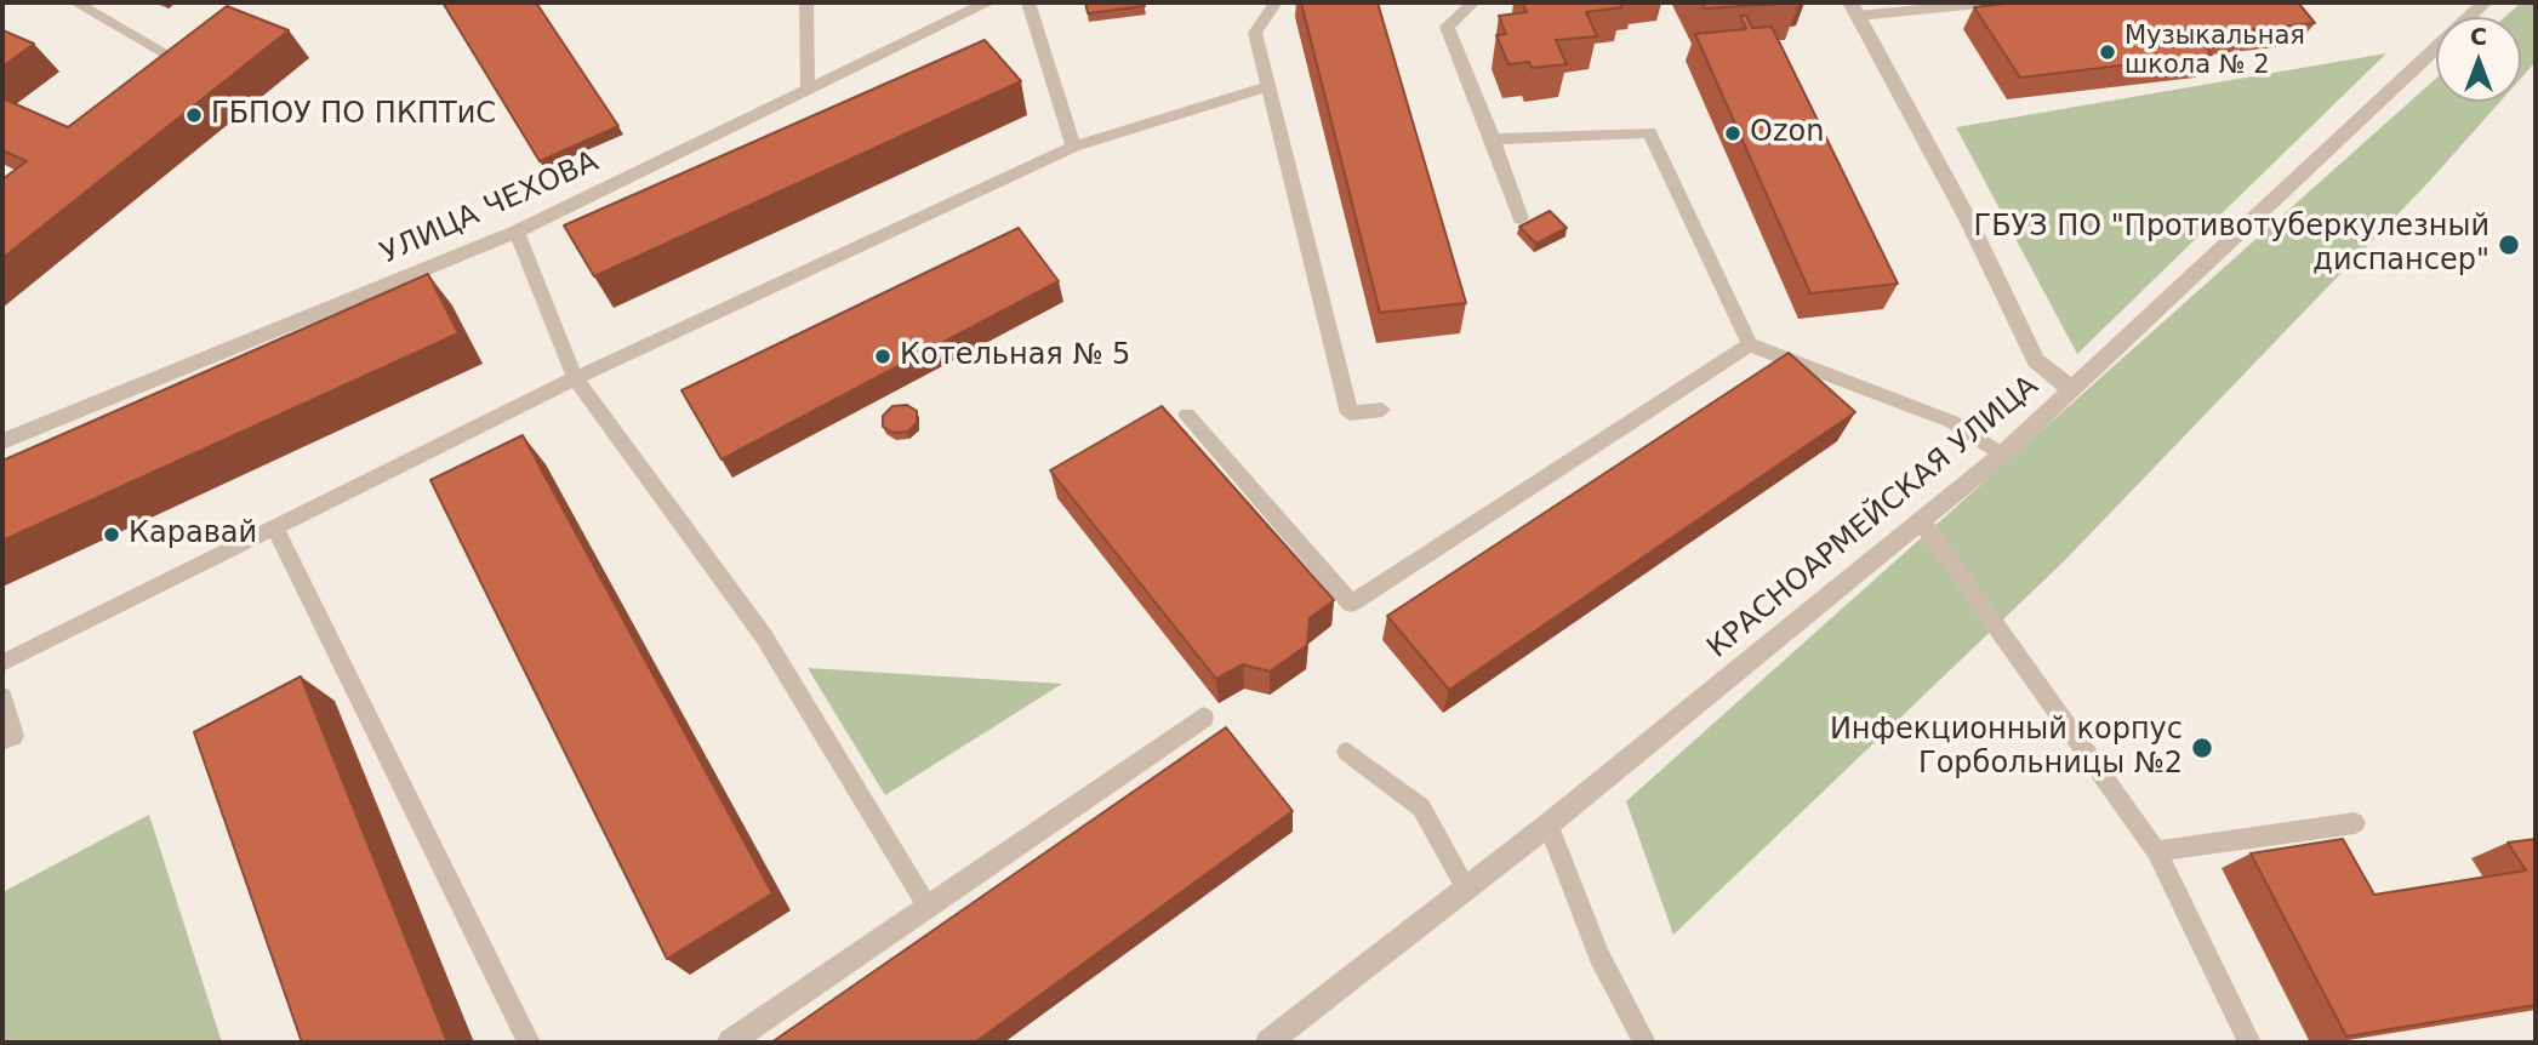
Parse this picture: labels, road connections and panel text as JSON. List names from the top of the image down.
{
  "streets": {
    "street": ["УЛИЦА ЧЕХОВА", "КРАСНОАРМЕЙСКАЯ УЛИЦА"]
  },
  "places": [
    "Музыкальная школа № 2",
    "ГБПОУ ПО ПКПТиС",
    "Ozon",
    "ГБУЗ ПО \"Противотуберкулезный диспансер\"",
    "Котельная № 5",
    "Каравай",
    "Инфекционный корпус Горбольницы №2"
  ],
  "north": "top"
}
